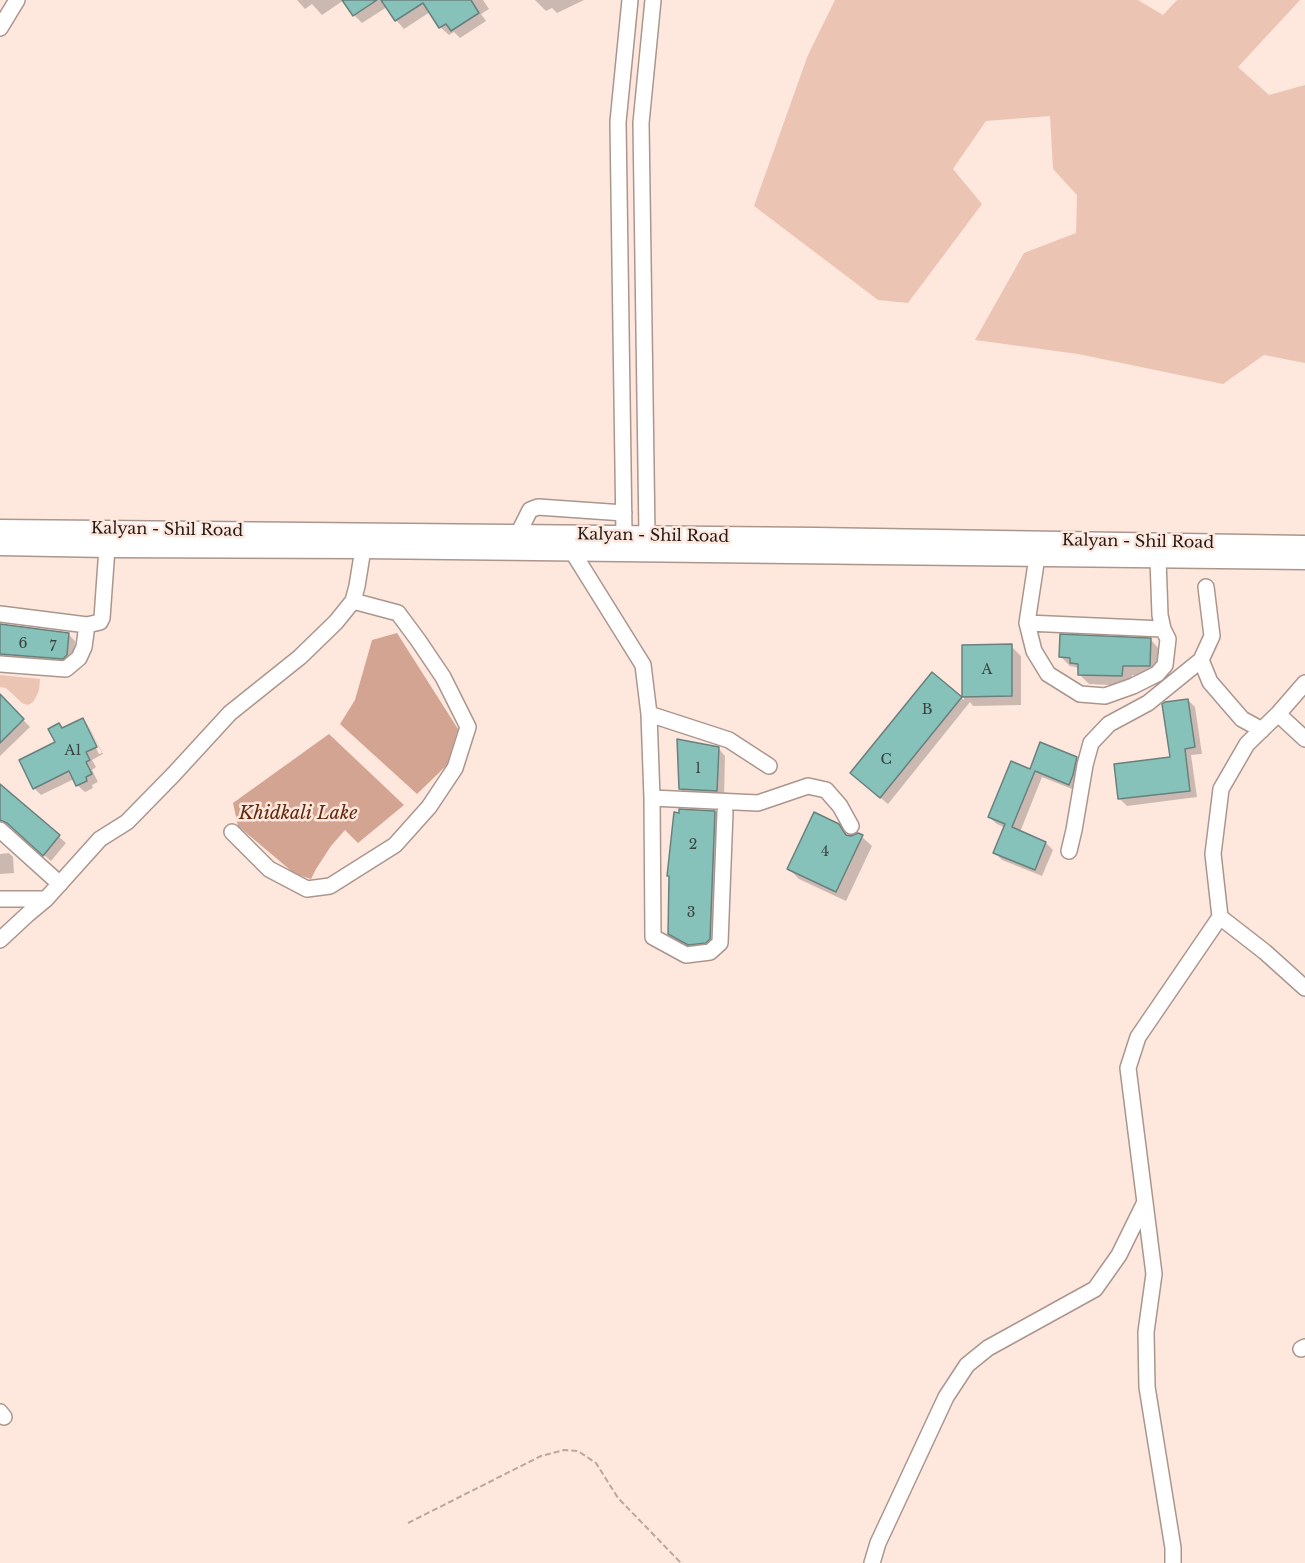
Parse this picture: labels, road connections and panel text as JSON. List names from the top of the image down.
{
  "streets": {
    "main road": ["Kalyan - Shil Road"]
  },
  "water": ["Khidkali Lake"],
  "house_numbers": [
    "6",
    "7",
    "A",
    "B",
    "A1",
    "C",
    "1",
    "2",
    "4",
    "3"
  ]
}
